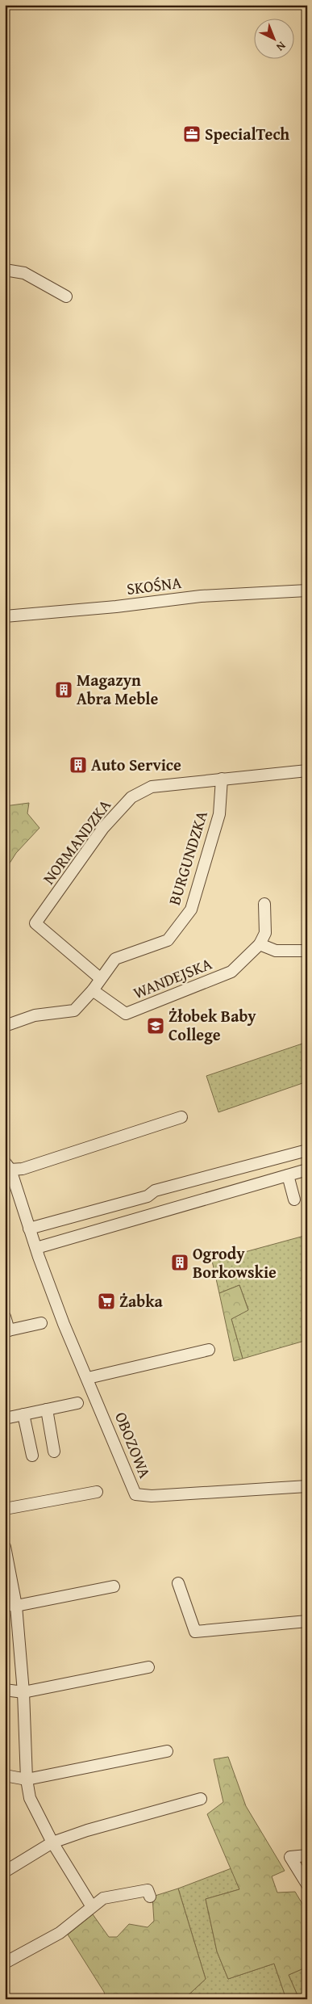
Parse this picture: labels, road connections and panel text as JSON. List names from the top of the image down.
{
  "streets": {
    "street": [
      "SKOŚNA",
      "NORMANDZKA",
      "BURGUNDZKA",
      "WANDEJSKA",
      "OBOZOWA"
    ]
  },
  "crossings": [
    ["NORMANDZKA", "BURGUNDZKA"],
    ["BURGUNDZKA", "WANDEJSKA"]
  ],
  "places": {
    "office": ["SpecialTech"],
    "building": ["Magazyn Abra Meble", "Auto Service", "Ogrody Borkowskie"],
    "school or university": ["Żłobek Baby College"],
    "supermarket": ["Żabka"]
  },
  "north": "bottom right"
}
